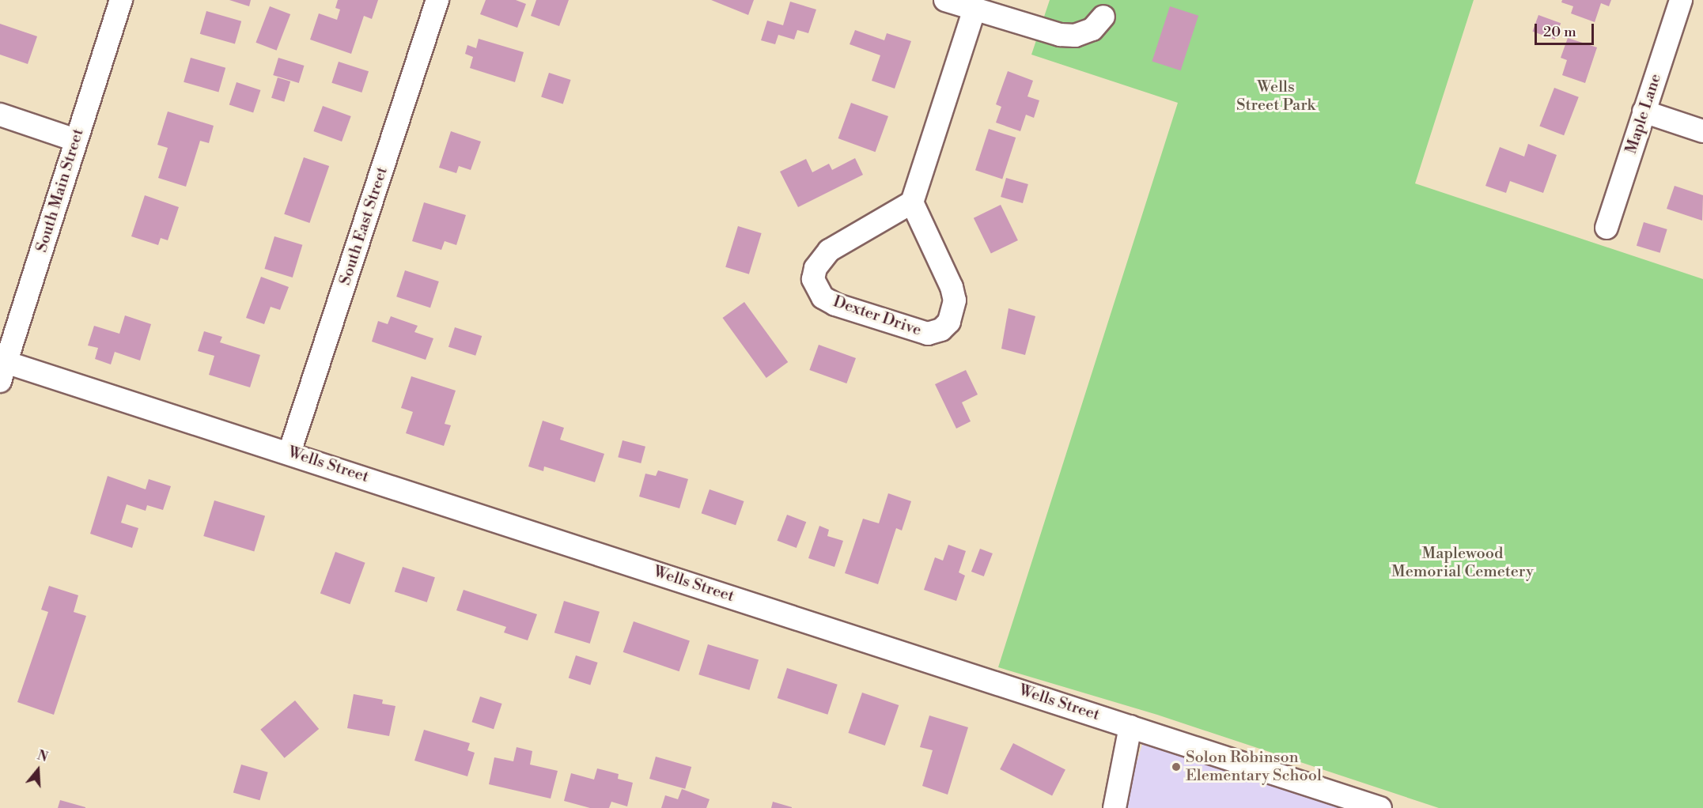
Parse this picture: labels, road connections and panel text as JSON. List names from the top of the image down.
{
  "streets": {
    "street": [
      "Maple Lane",
      "South Main Street",
      "South East Street",
      "Dexter Drive",
      "Wells Street"
    ]
  },
  "crossings": [
    ["South Main Street", "Wells Street"],
    ["South East Street", "Wells Street"]
  ],
  "parks": ["Wells Street Park", "Maplewood Memorial Cemetery"],
  "places": ["Solon Robinson Elementary School"],
  "scale_bar": "20 m",
  "north": "top"
}
